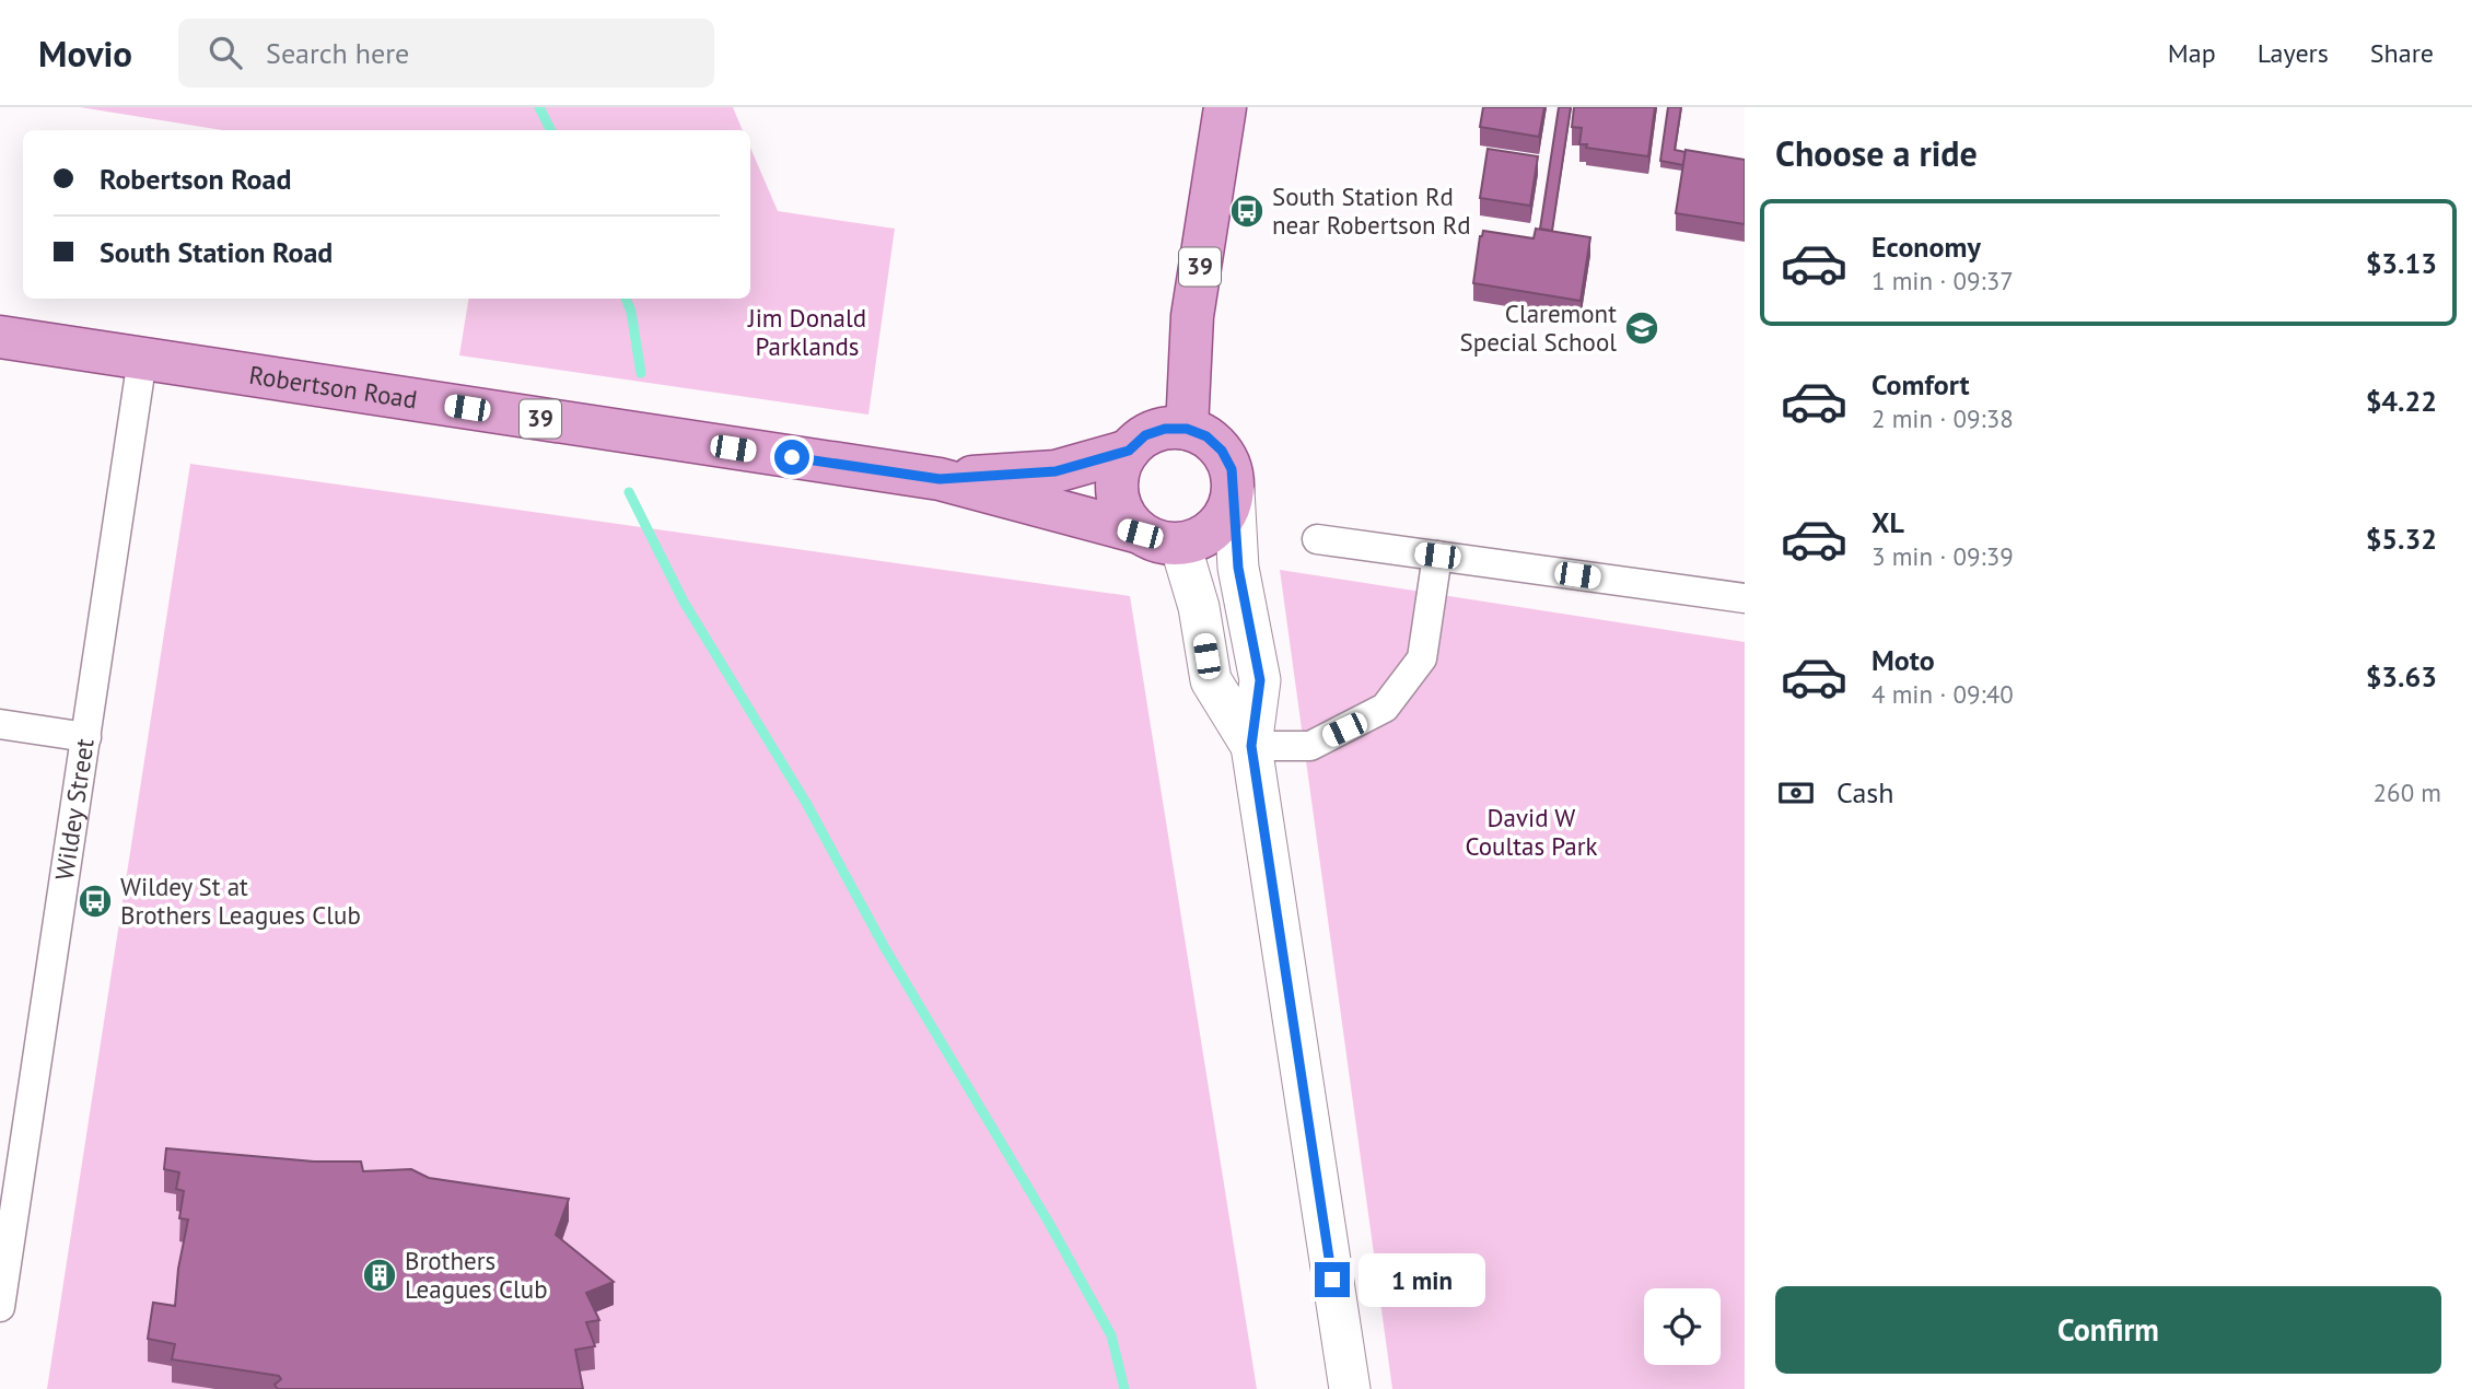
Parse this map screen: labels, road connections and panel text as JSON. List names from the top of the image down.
{
  "streets": {
    "main road": ["39", "Robertson Road"],
    "street": ["Wildey Street"]
  },
  "crossings": [
    ["39", "Robertson Road"],
    ["Robertson Road", "Wildey Street"]
  ],
  "parks": ["Jim Donald Parklands", "David W Coultas Park"],
  "places": {
    "bus stop": ["South Station Rd near Robertson Rd", "Wildey St at Brothers Leagues Club"],
    "school or university": ["Claremont Special School"],
    "building": ["Brothers Leagues Club"]
  },
  "page": {
    "header": "Movio",
    "search": "Search here",
    "nav": ["Map", "Layers", "Share"],
    "heading": "Choose a ride",
    "banner": ["Robertson Road", "South Station Road"],
    "list": [
      {
        "name": "Economy",
        "note": "1 min · 09:37",
        "value": "$3.13"
      },
      {
        "name": "Comfort",
        "note": "2 min · 09:38",
        "value": "$4.22"
      },
      {
        "name": "XL",
        "note": "3 min · 09:39",
        "value": "$5.32"
      },
      {
        "name": "Moto",
        "note": "4 min · 09:40",
        "value": "$3.63"
      }
    ],
    "pay": ["Cash", "260 m"],
    "bubble": "1 min",
    "buttons": "Confirm"
  }
}
